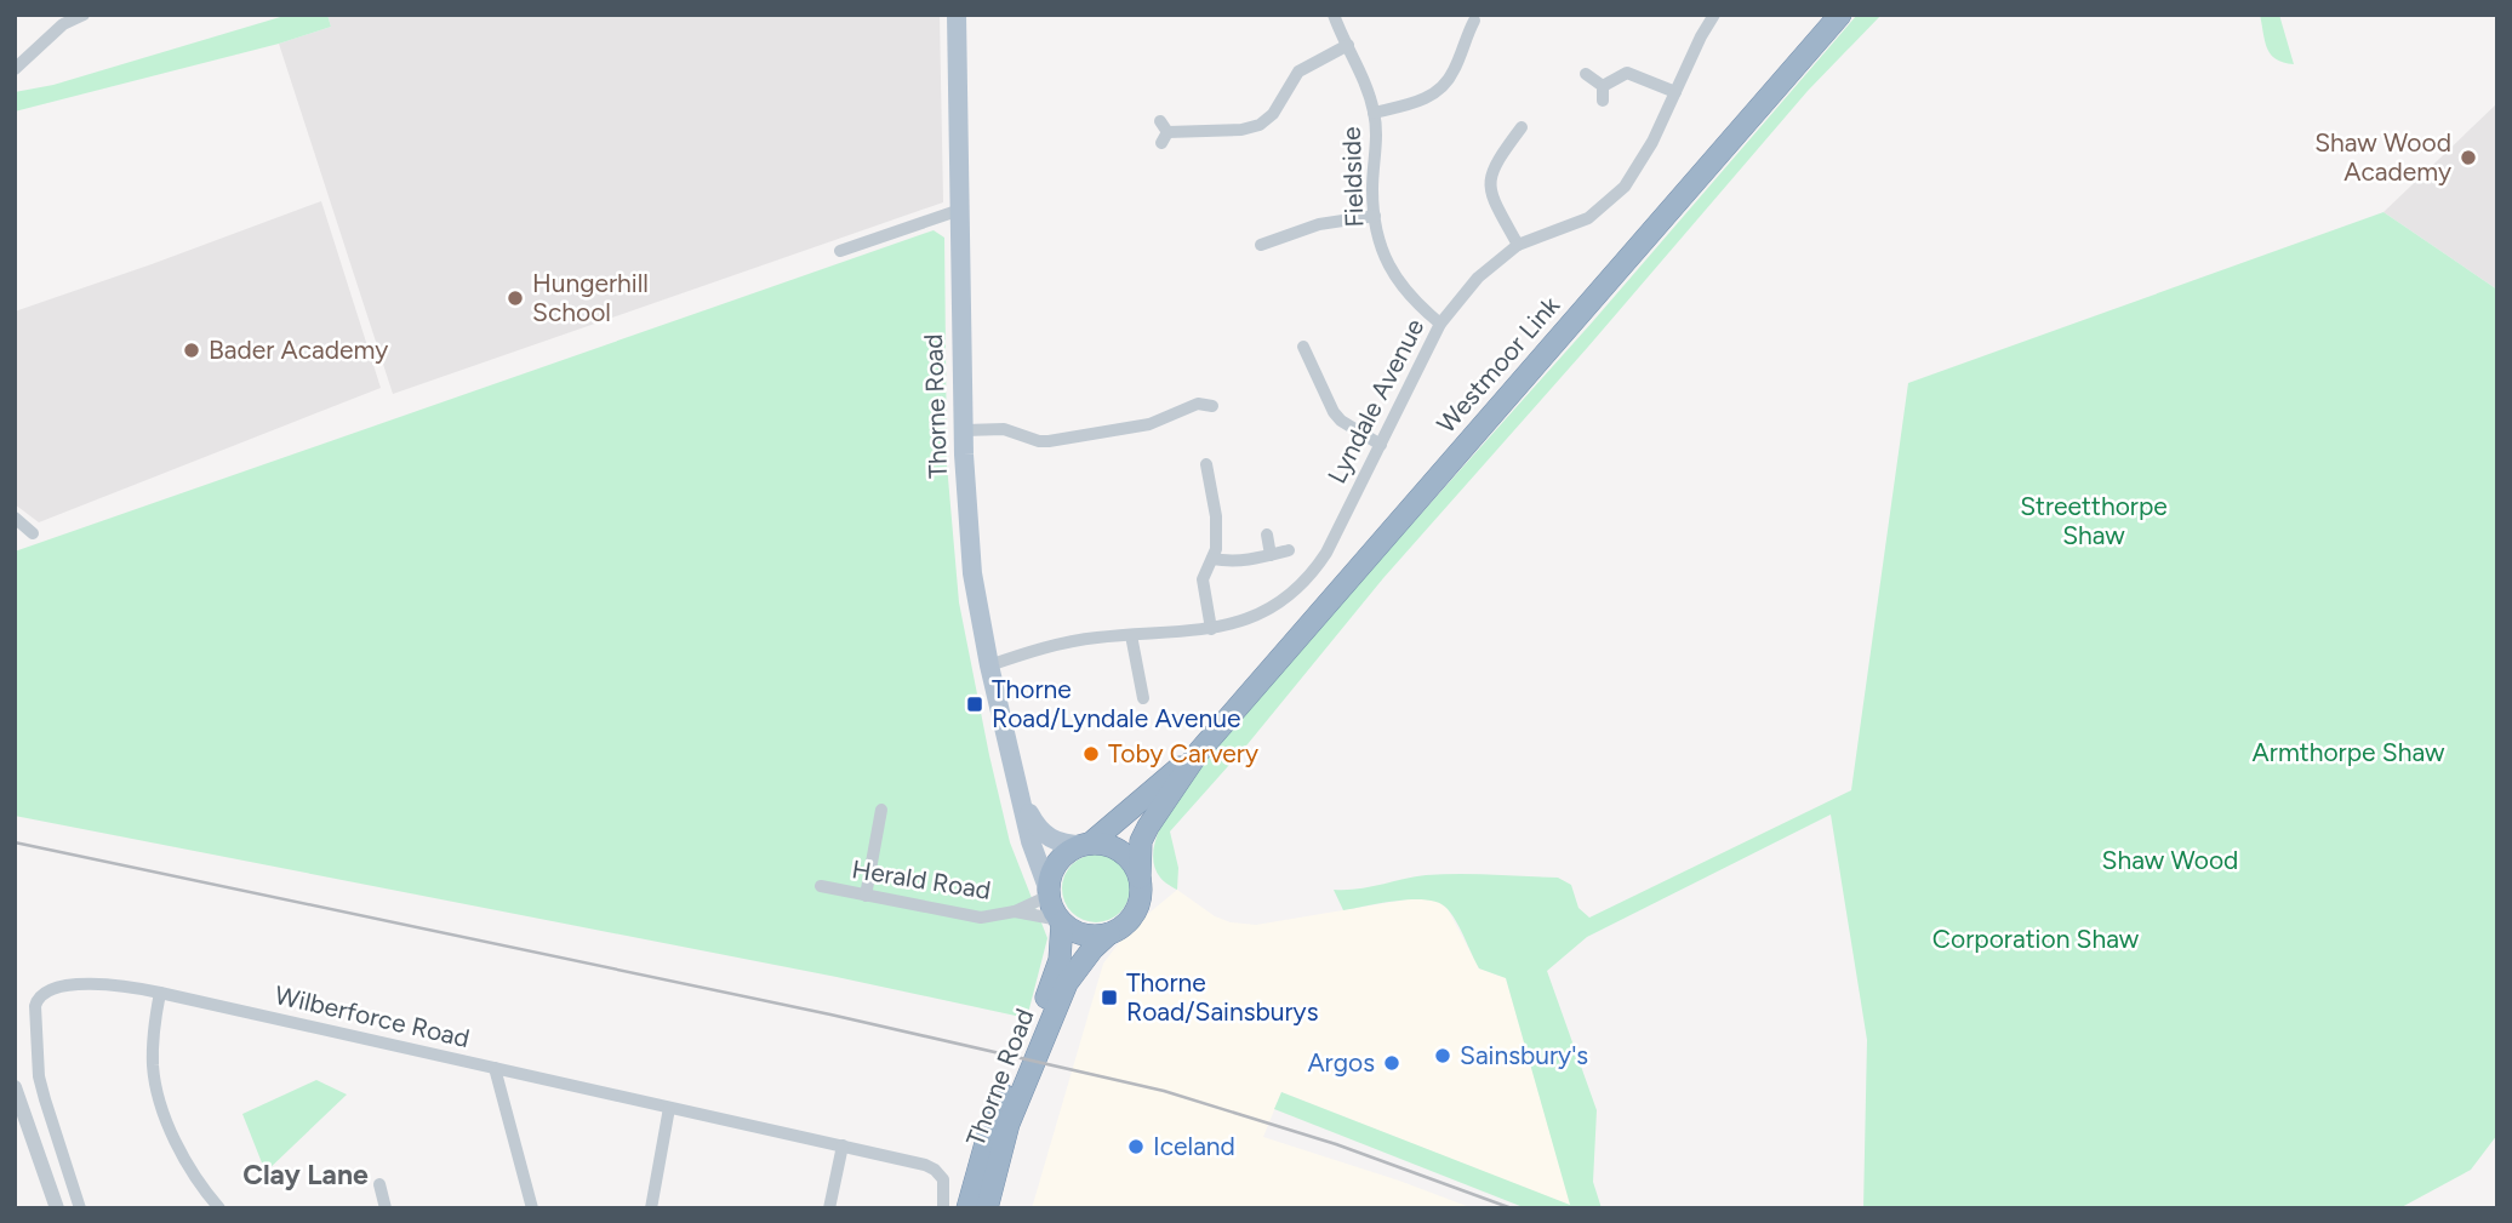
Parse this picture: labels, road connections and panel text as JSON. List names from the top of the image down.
{
  "streets": {
    "highway": ["Westmoor Link", "Thorne Road"],
    "street": [
      "Fieldside",
      "Lyndale Avenue",
      "Herald Road",
      "Wilberforce Road"
    ]
  },
  "crossings": [
    ["Fieldside", "Lyndale Avenue"],
    ["Westmoor Link", "Thorne Road"],
    ["Westmoor Link", "Herald Road"],
    ["Lyndale Avenue", "Thorne Road"],
    ["Thorne Road", "Herald Road"]
  ],
  "districts": ["Clay Lane"],
  "parks": [
    "Streetthorpe Shaw",
    "Armthorpe Shaw",
    "Shaw Wood",
    "Corporation Shaw"
  ],
  "places": {
    "other": [
      "Shaw Wood Academy",
      "Hungerhill School",
      "Bader Academy",
      "Toby Carvery",
      "Sainsbury's",
      "Argos",
      "Iceland"
    ],
    "transit": ["Thorne Road/Lyndale Avenue", "Thorne Road/Sainsburys"]
  }
}
